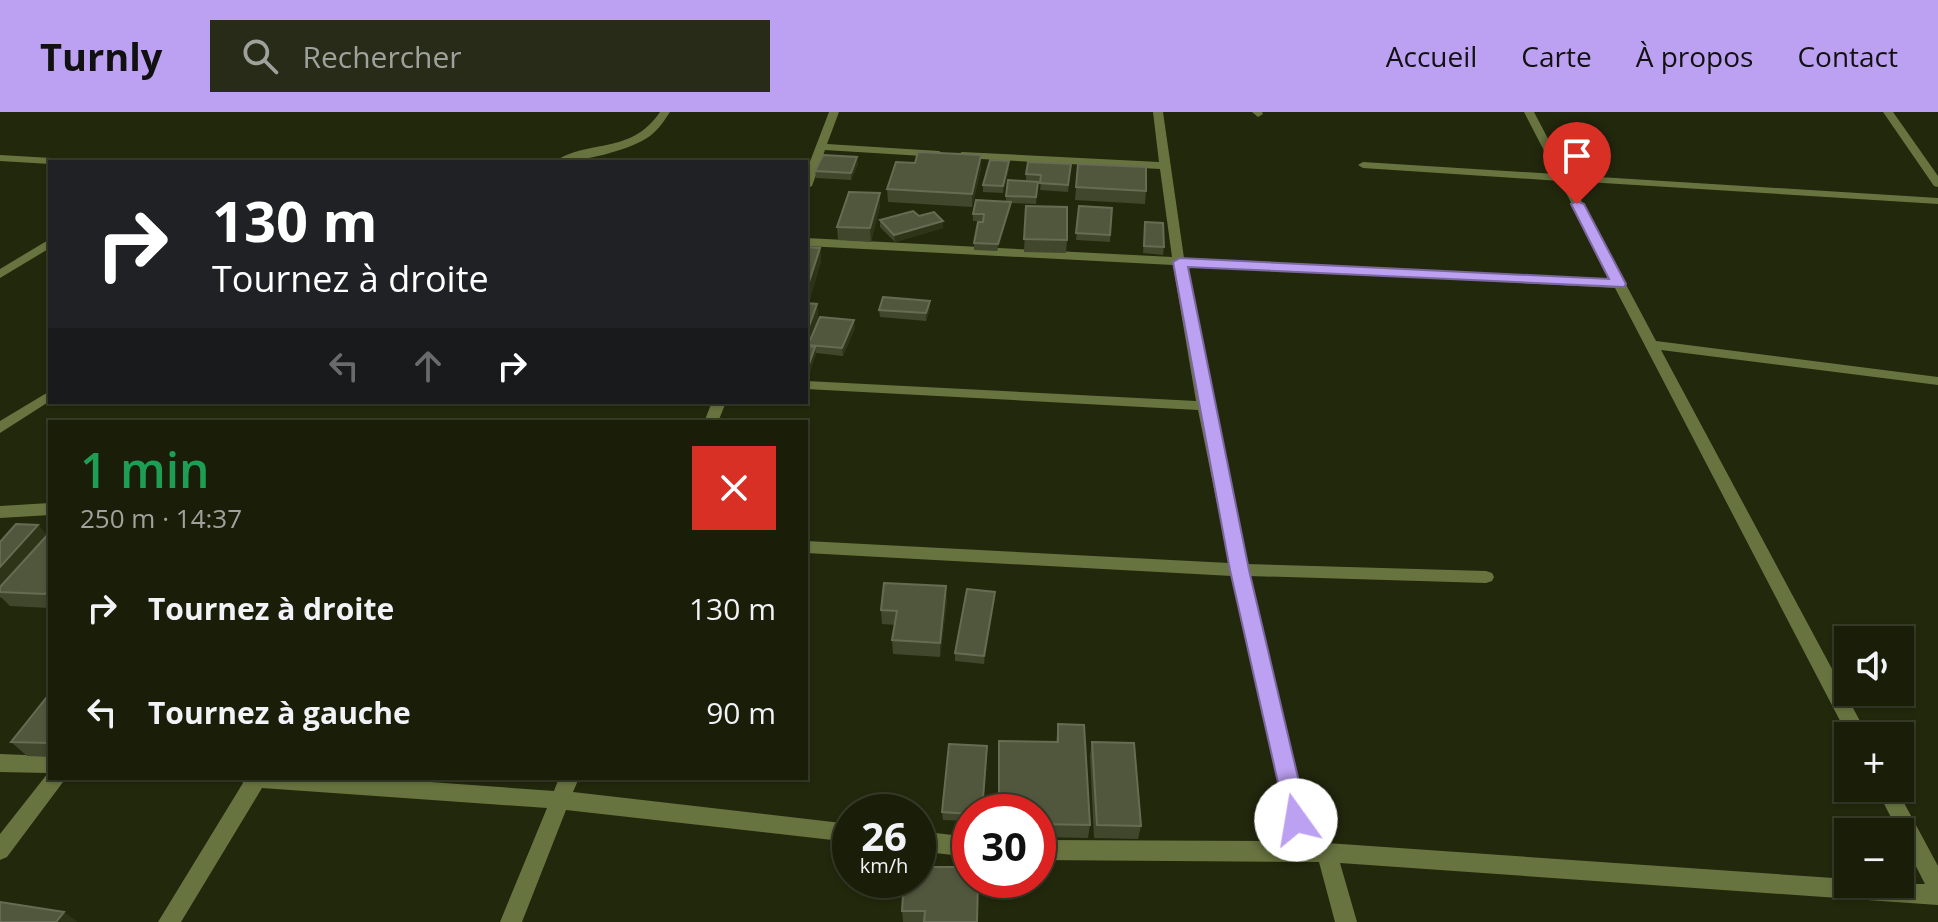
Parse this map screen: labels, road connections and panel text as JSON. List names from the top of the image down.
{
  "page": {
    "header": "Turnly",
    "search": "Rechercher",
    "nav": [
      "Accueil",
      "Carte",
      "À propos",
      "Contact"
    ],
    "turn": ["130 m", "Tournez à droite"],
    "heading": ["1 min", "250 m · 14:37"],
    "list": [
      {
        "name": "Tournez à droite",
        "value": "130 m"
      },
      {
        "name": "Tournez à gauche",
        "value": "90 m"
      }
    ],
    "map_buttons": ["+", "−"],
    "speed": "26 km/h",
    "limit": "30"
  }
}
